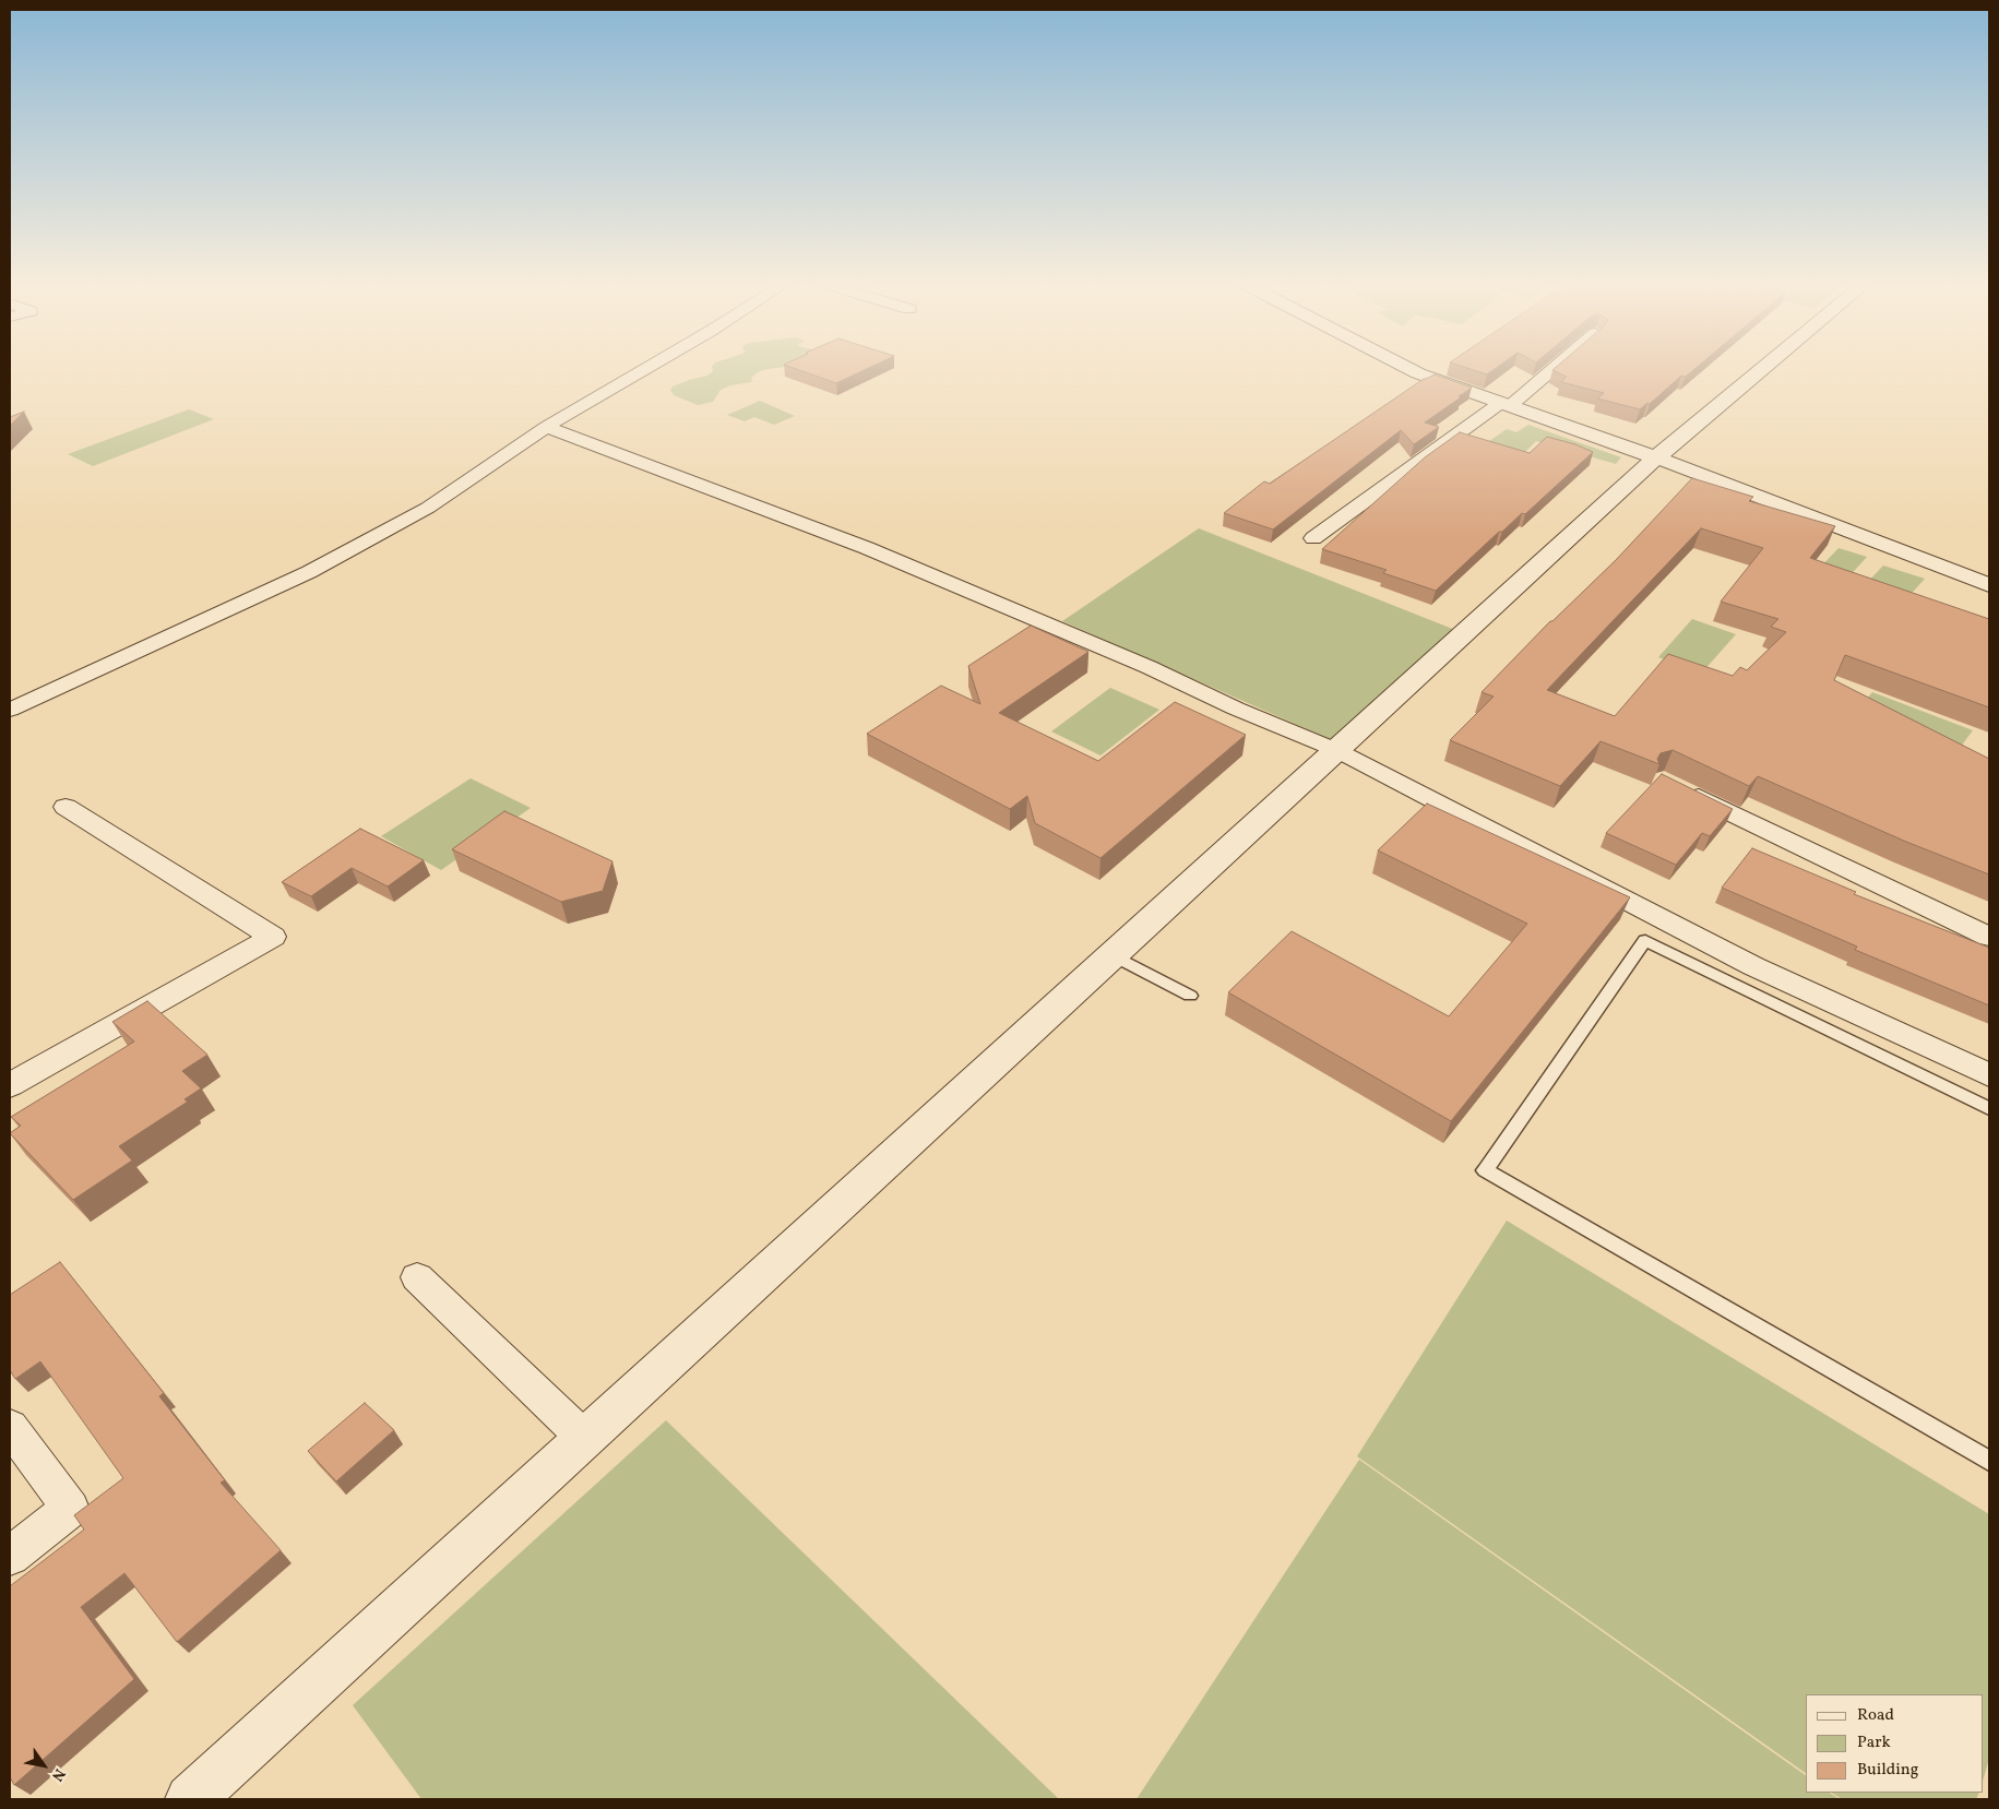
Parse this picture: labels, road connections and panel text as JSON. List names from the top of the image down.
{
  "legend": ["Road", "Park", "Building"],
  "north": "bottom right"
}
